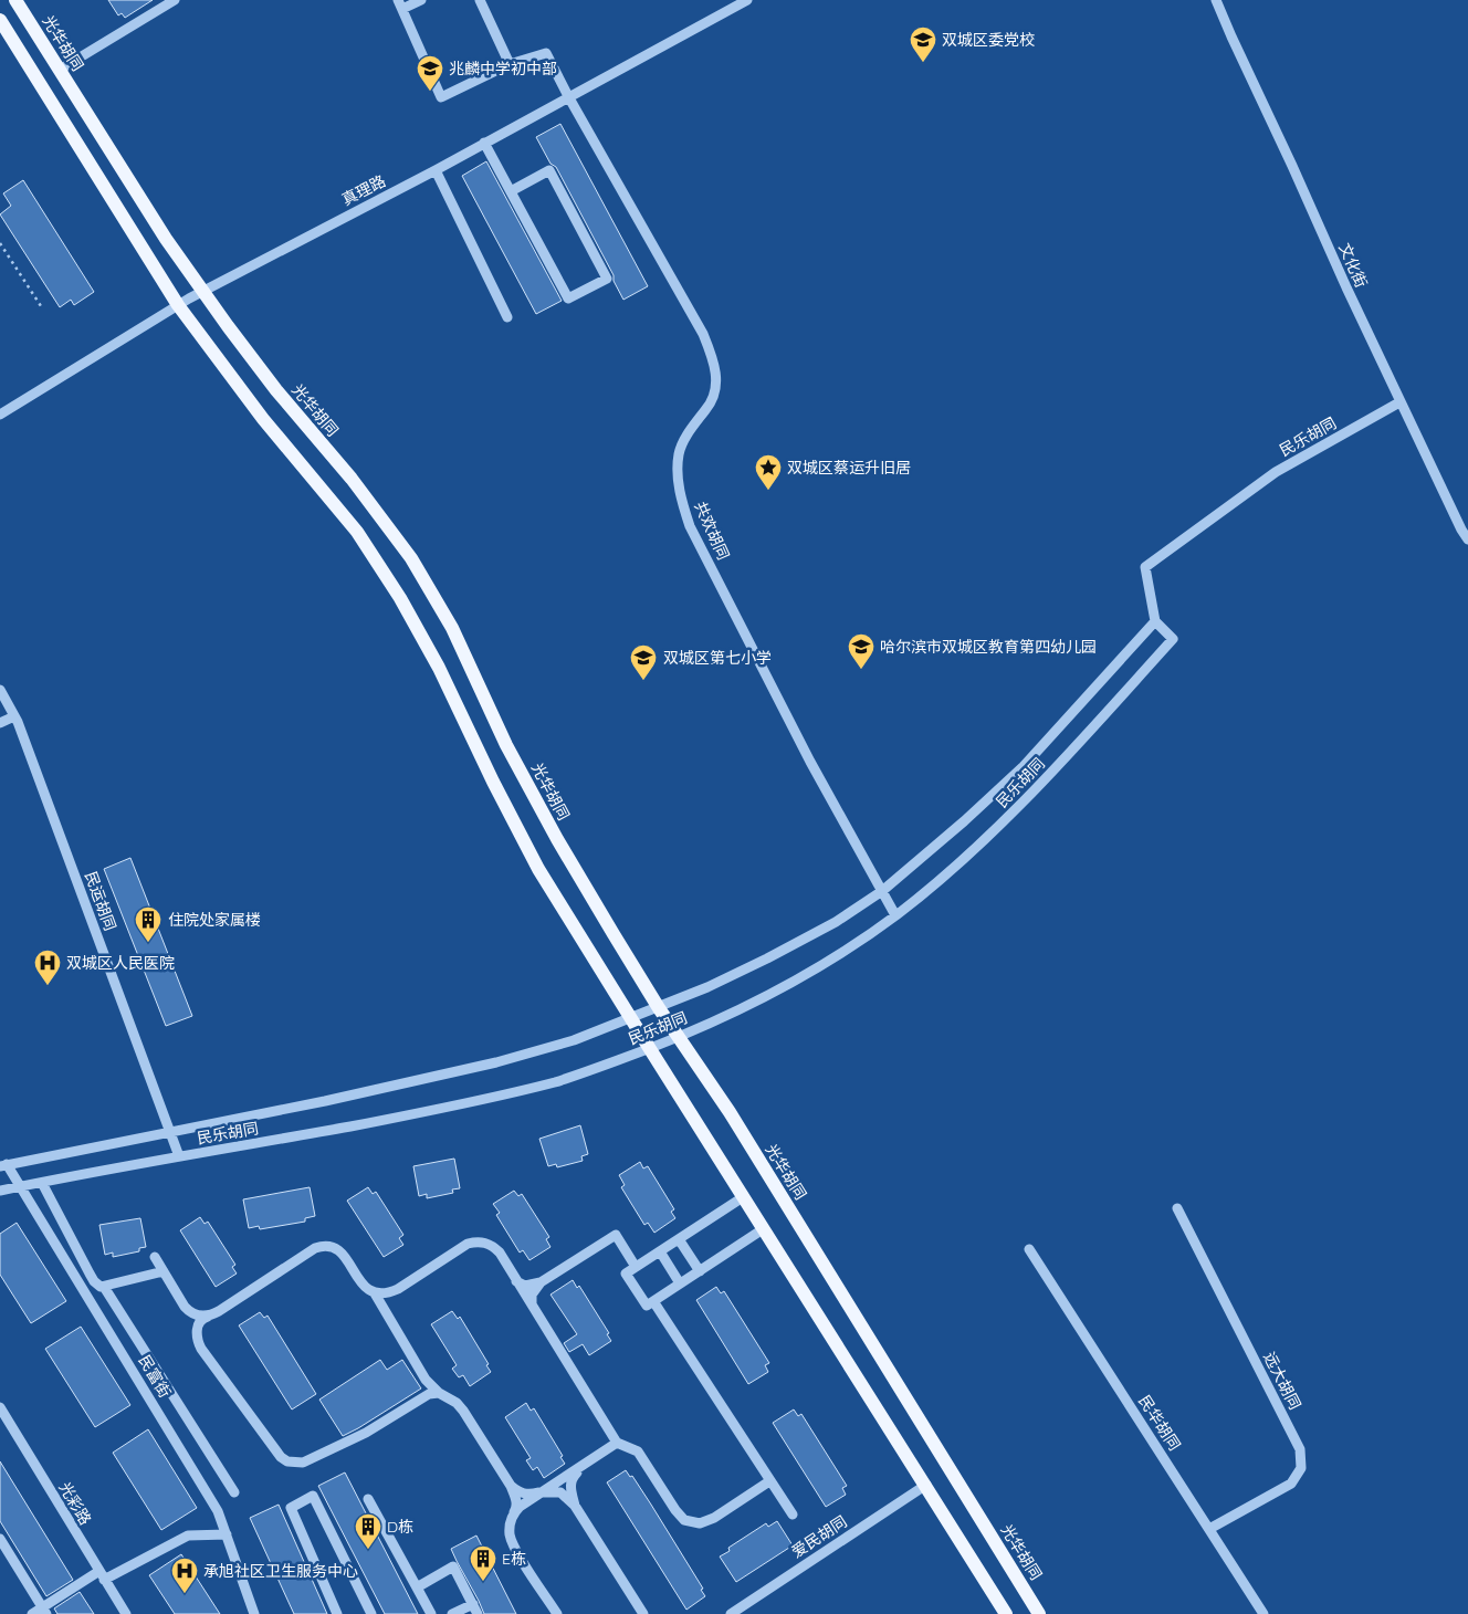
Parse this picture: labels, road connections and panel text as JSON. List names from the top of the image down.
{
  "streets": {
    "main road": ["光华胡同"],
    "street": [
      "真理路",
      "文化街",
      "民乐胡同",
      "共欢胡同",
      "民运胡同",
      "民富街",
      "远大胡同",
      "民华胡同",
      "光彩路",
      "爱民胡同"
    ]
  },
  "crossings": [
    ["光华胡同", "真理路"],
    ["光华胡同", "民乐胡同"],
    ["真理路", "共欢胡同"],
    ["文化街", "民乐胡同"],
    ["民乐胡同", "共欢胡同"],
    ["民乐胡同", "民运胡同"],
    ["民乐胡同", "民富街"],
    ["远大胡同", "民华胡同"]
  ],
  "places": {
    "school or university": [
      "双城区委党校",
      "兆麟中学初中部",
      "哈尔滨市双城区教育第四幼儿园",
      "双城区第七小学"
    ],
    "place": ["双城区蔡运升旧居"],
    "building": ["住院处家属楼", "D栋", "E栋"],
    "hospital": ["双城区人民医院", "承旭社区卫生服务中心"]
  }
}
